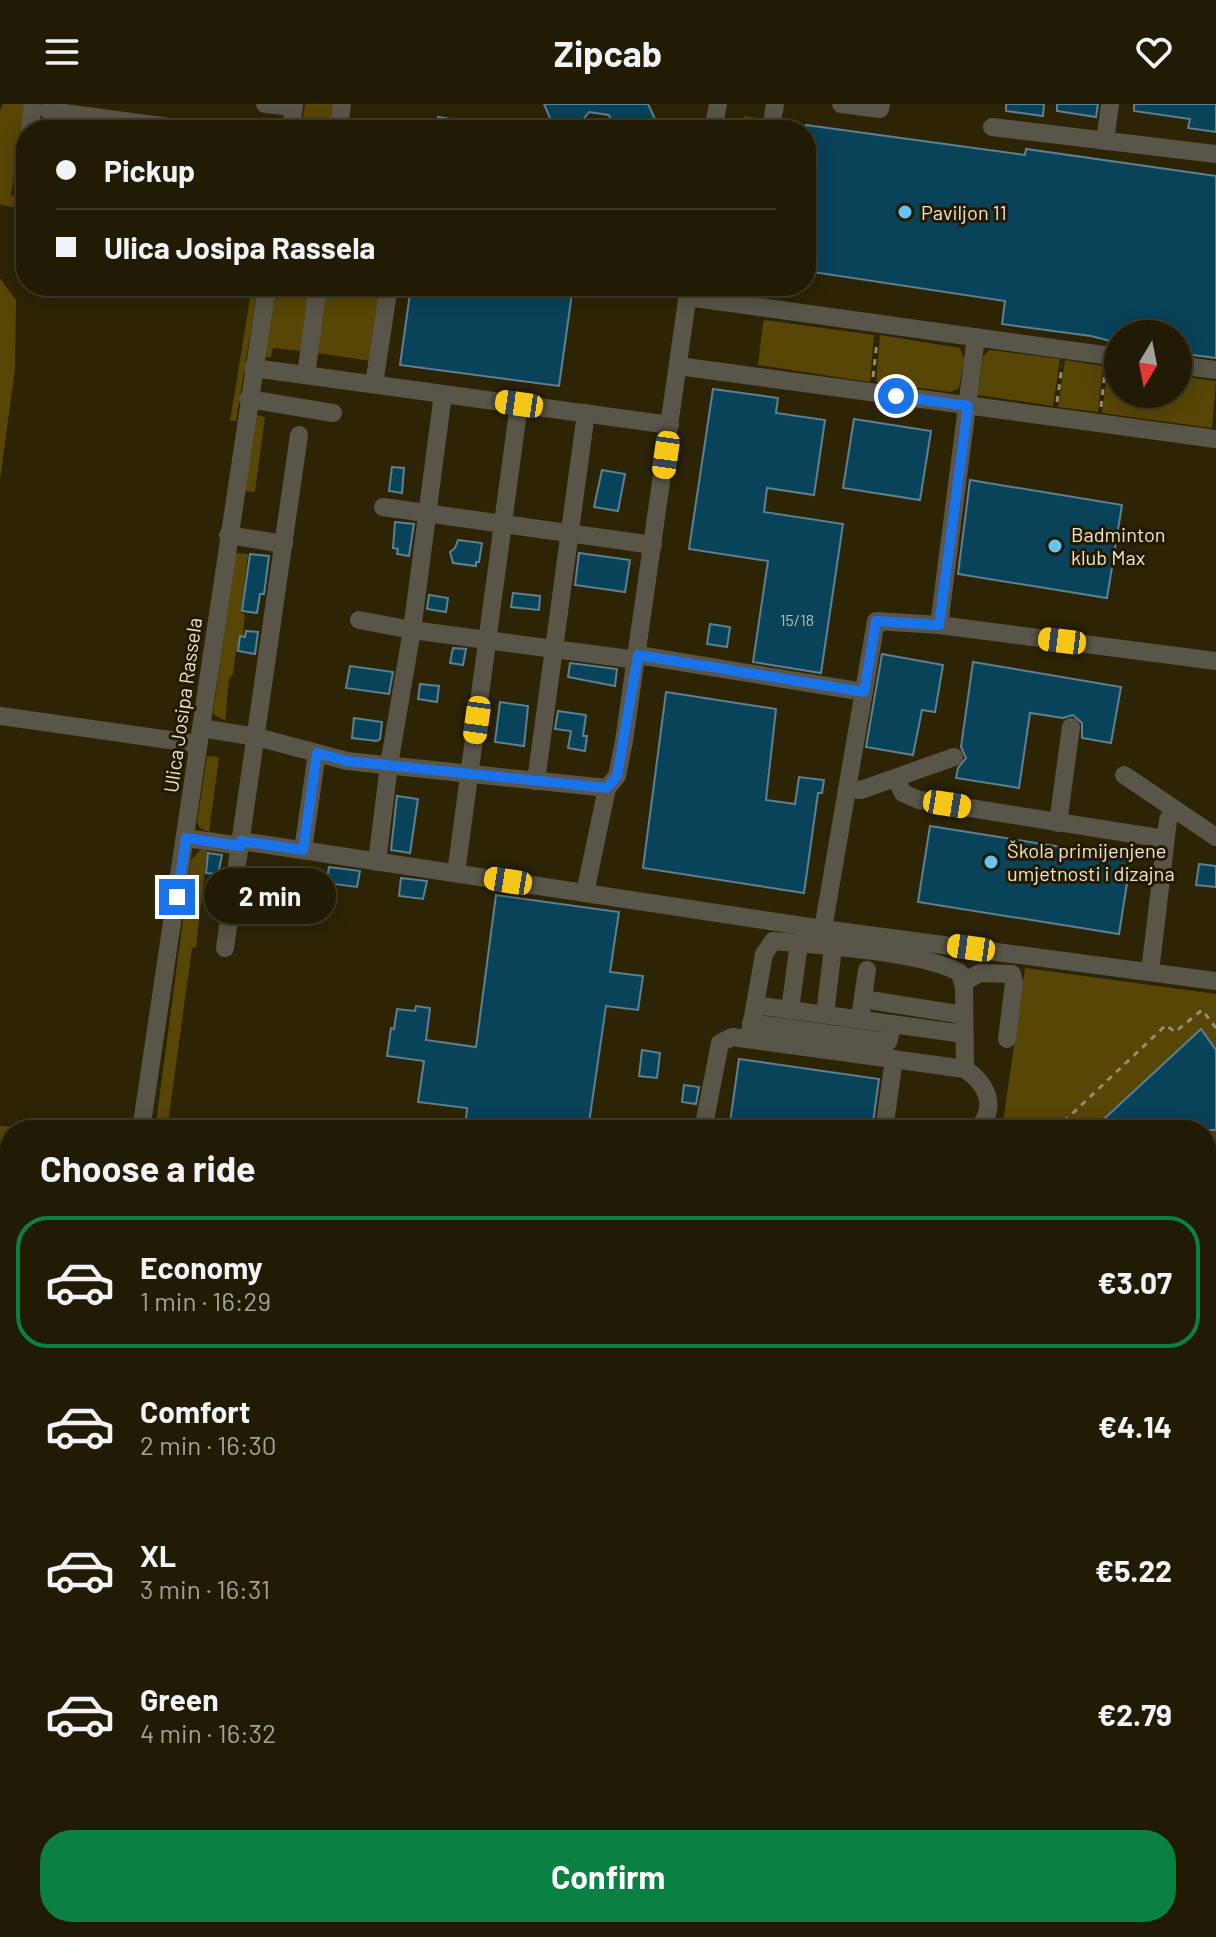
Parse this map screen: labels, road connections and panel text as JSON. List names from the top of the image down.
{
  "streets": {
    "street": ["Ulica Josipa Rassela"]
  },
  "places": ["Paviljon 11", "Badminton klub Max", "Škola primijenjene umjetnosti i dizajna"],
  "house_numbers": ["15/18"],
  "north": "bottom",
  "page": {
    "header": "Zipcab",
    "banner": ["Pickup", "Ulica Josipa Rassela"],
    "bubble": "2 min",
    "heading": "Choose a ride",
    "list": [
      {
        "name": "Economy",
        "note": "1 min · 16:29",
        "value": "€3.07"
      },
      {
        "name": "Comfort",
        "note": "2 min · 16:30",
        "value": "€4.14"
      },
      {
        "name": "XL",
        "note": "3 min · 16:31",
        "value": "€5.22"
      },
      {
        "name": "Green",
        "note": "4 min · 16:32",
        "value": "€2.79"
      }
    ],
    "buttons": "Confirm"
  }
}
